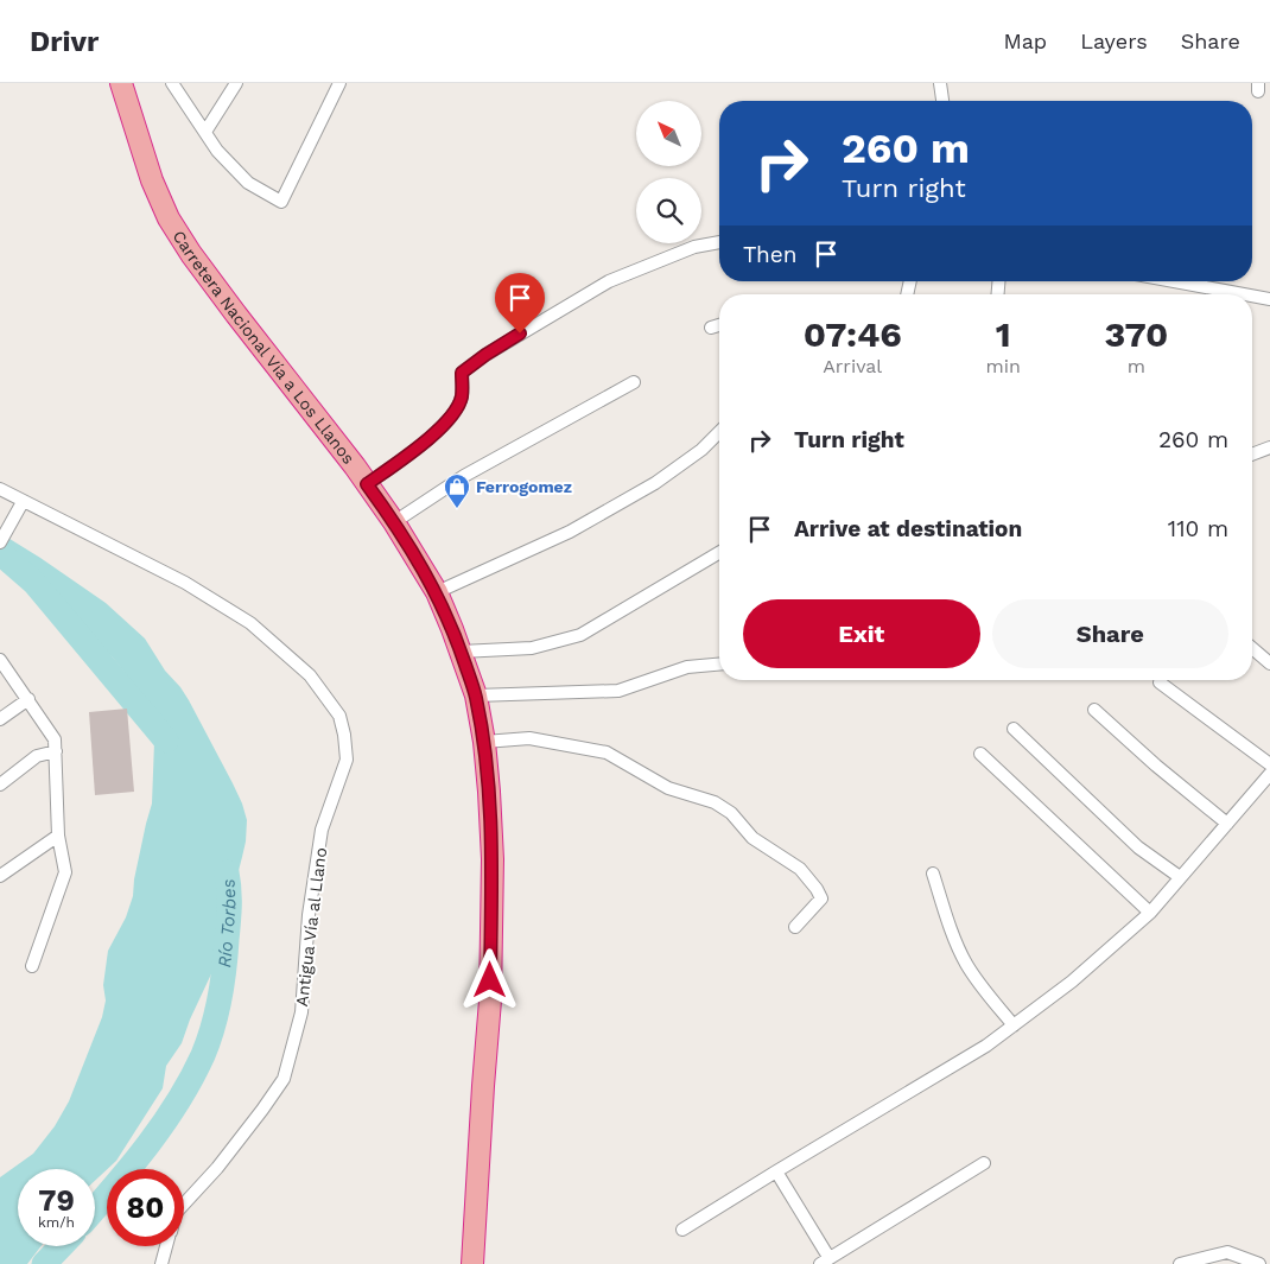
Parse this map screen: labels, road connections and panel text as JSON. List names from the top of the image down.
{
  "streets": {
    "highway": ["Carretera Nacional Vía a Los Llanos"],
    "street": ["Antigua Vía al Llano"]
  },
  "water": ["Río Torbes"],
  "places": {
    "shop": ["Ferrogomez"]
  },
  "north": "top left",
  "page": {
    "header": "Drivr",
    "nav": ["Map", "Layers", "Share"],
    "turn": ["260 m", "Turn right"],
    "then": "Then",
    "eta": [
      "07:46",
      "Arrival",
      "1",
      "min",
      "370",
      "m"
    ],
    "list": [
      {
        "name": "Turn right",
        "value": "260 m"
      },
      {
        "name": "Arrive at destination",
        "value": "110 m"
      }
    ],
    "buttons": ["Exit", "Share"],
    "speed": "79 km/h",
    "limit": "80"
  }
}
